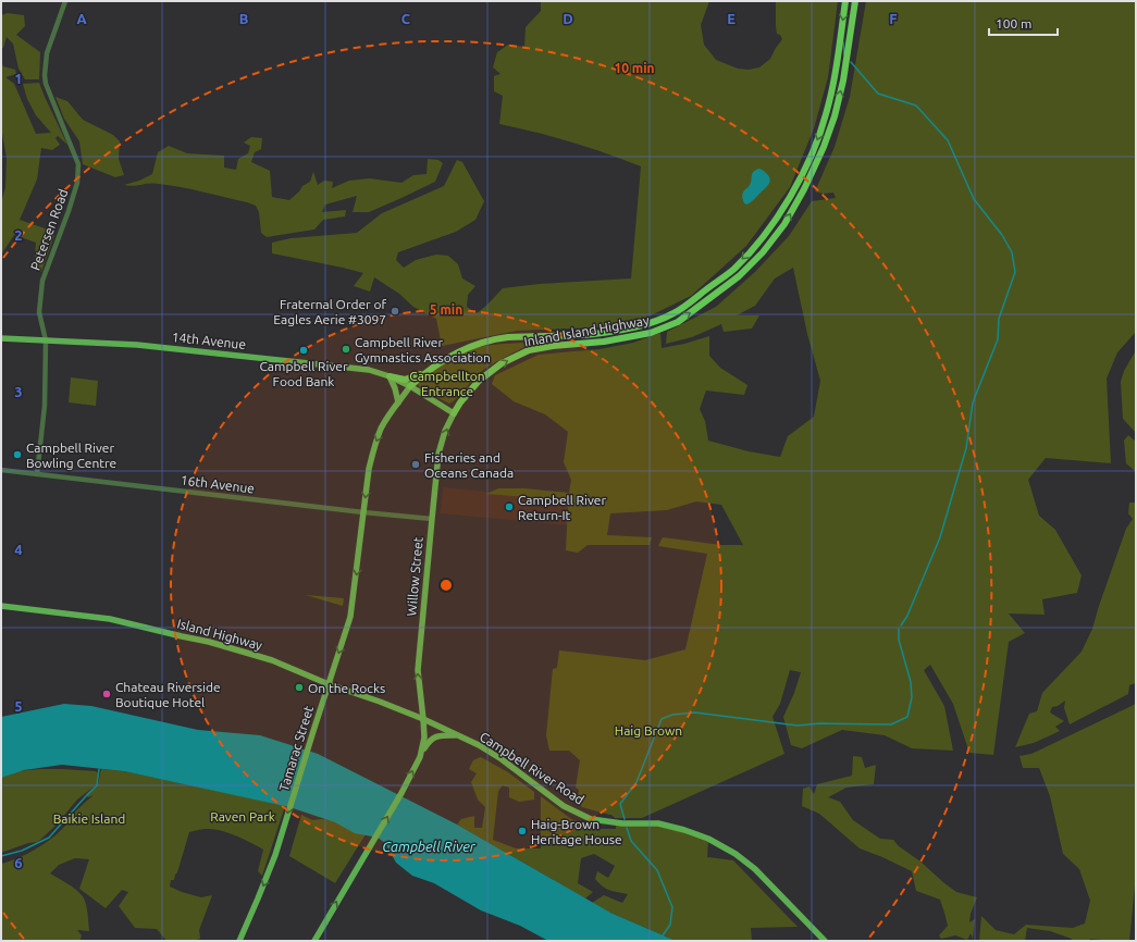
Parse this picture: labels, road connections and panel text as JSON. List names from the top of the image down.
{
  "streets": {
    "highway": ["Inland Island Highway"],
    "main road": [
      "14th Avenue",
      "Willow Street",
      "Island Highway",
      "Tamarac Street",
      "Campbell River Road"
    ],
    "street": ["Petersen Road", "16th Avenue"]
  },
  "crossings": [
    ["Petersen Road", "14th Avenue"],
    ["Petersen Road", "16th Avenue"],
    ["Inland Island Highway", "14th Avenue"],
    ["Inland Island Highway", "Willow Street"],
    ["Inland Island Highway", "Tamarac Street"],
    ["14th Avenue", "Tamarac Street"],
    ["16th Avenue", "Willow Street"],
    ["16th Avenue", "Tamarac Street"],
    ["Willow Street", "Island Highway"],
    ["Willow Street", "Campbell River Road"],
    ["Island Highway", "Tamarac Street"],
    ["Island Highway", "Campbell River Road"]
  ],
  "one_way": ["Willow Street", "Tamarac Street"],
  "water": ["Campbell River"],
  "parks": [
    "Campbellton Entrance",
    "Haig Brown",
    "Raven Park",
    "Baikie Island"
  ],
  "places": [
    "Fraternal Order of Eagles Aerie #3097",
    "Campbell River Gymnastics Association",
    "Campbell River Food Bank",
    "Campbell River Bowling Centre",
    "Fisheries and Oceans Canada",
    "Campbell River Return-It",
    "On the Rocks",
    "Chateau Riverside Boutique Hotel",
    "Haig-Brown Heritage House"
  ],
  "scale_bar": "100 m",
  "grid": {
    "columns": [
      "A",
      "B",
      "C",
      "D",
      "E",
      "F"
    ],
    "rows": [
      "1",
      "2",
      "3",
      "4",
      "5",
      "6"
    ]
  },
  "rings": ["10 min", "5 min"]
}
